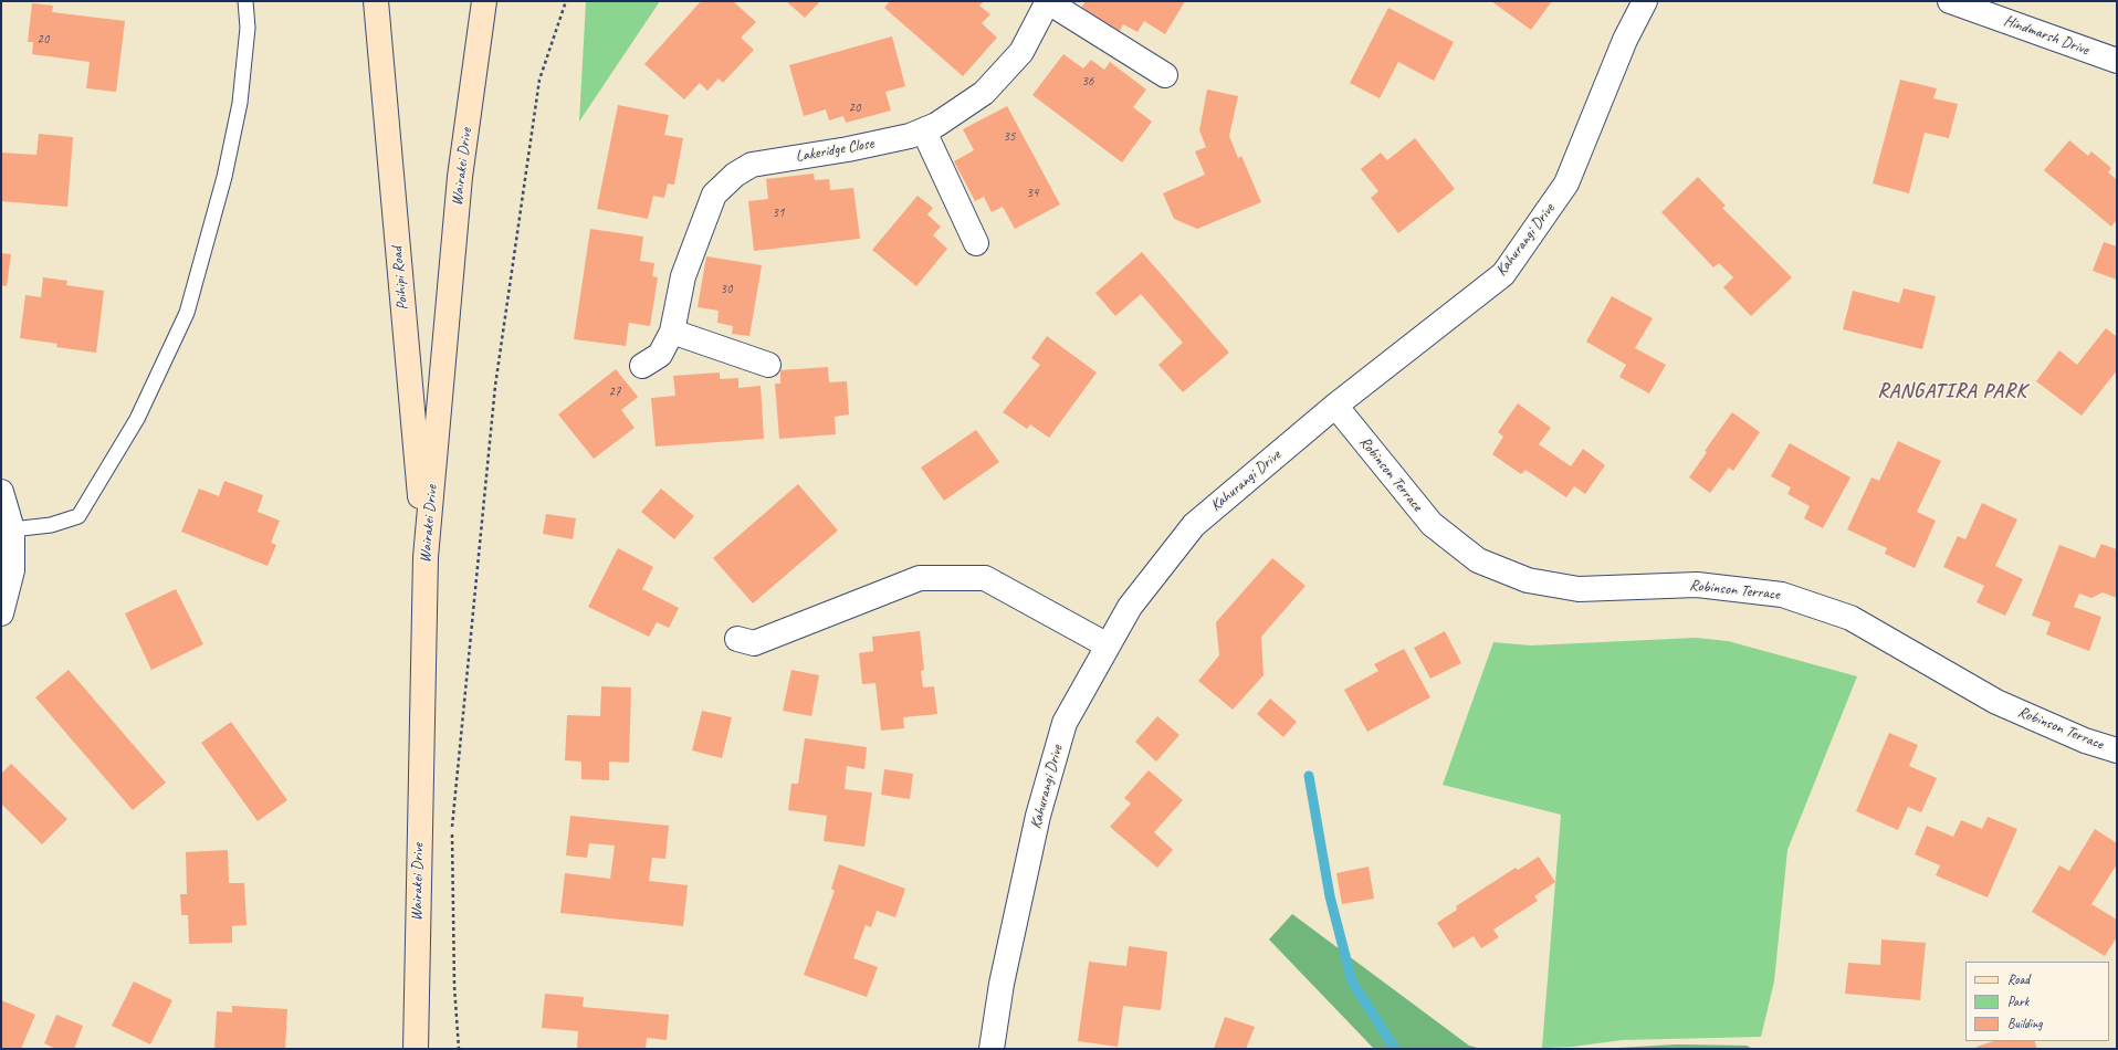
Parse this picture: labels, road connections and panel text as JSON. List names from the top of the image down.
{
  "streets": {
    "main road": ["Wairakei Drive", "Poihipi Road"],
    "street": [
      "Hindmarsh Drive",
      "Lakeridge Close",
      "Kahurangi Drive",
      "Robinson Terrace"
    ]
  },
  "crossings": [
    ["Wairakei Drive", "Poihipi Road"],
    ["Kahurangi Drive", "Robinson Terrace"]
  ],
  "districts": ["RANGATIRA PARK"],
  "house_numbers": [
    "20",
    "36",
    "20",
    "35",
    "34",
    "31",
    "30",
    "27"
  ],
  "legend": ["Road", "Park", "Building"]
}
